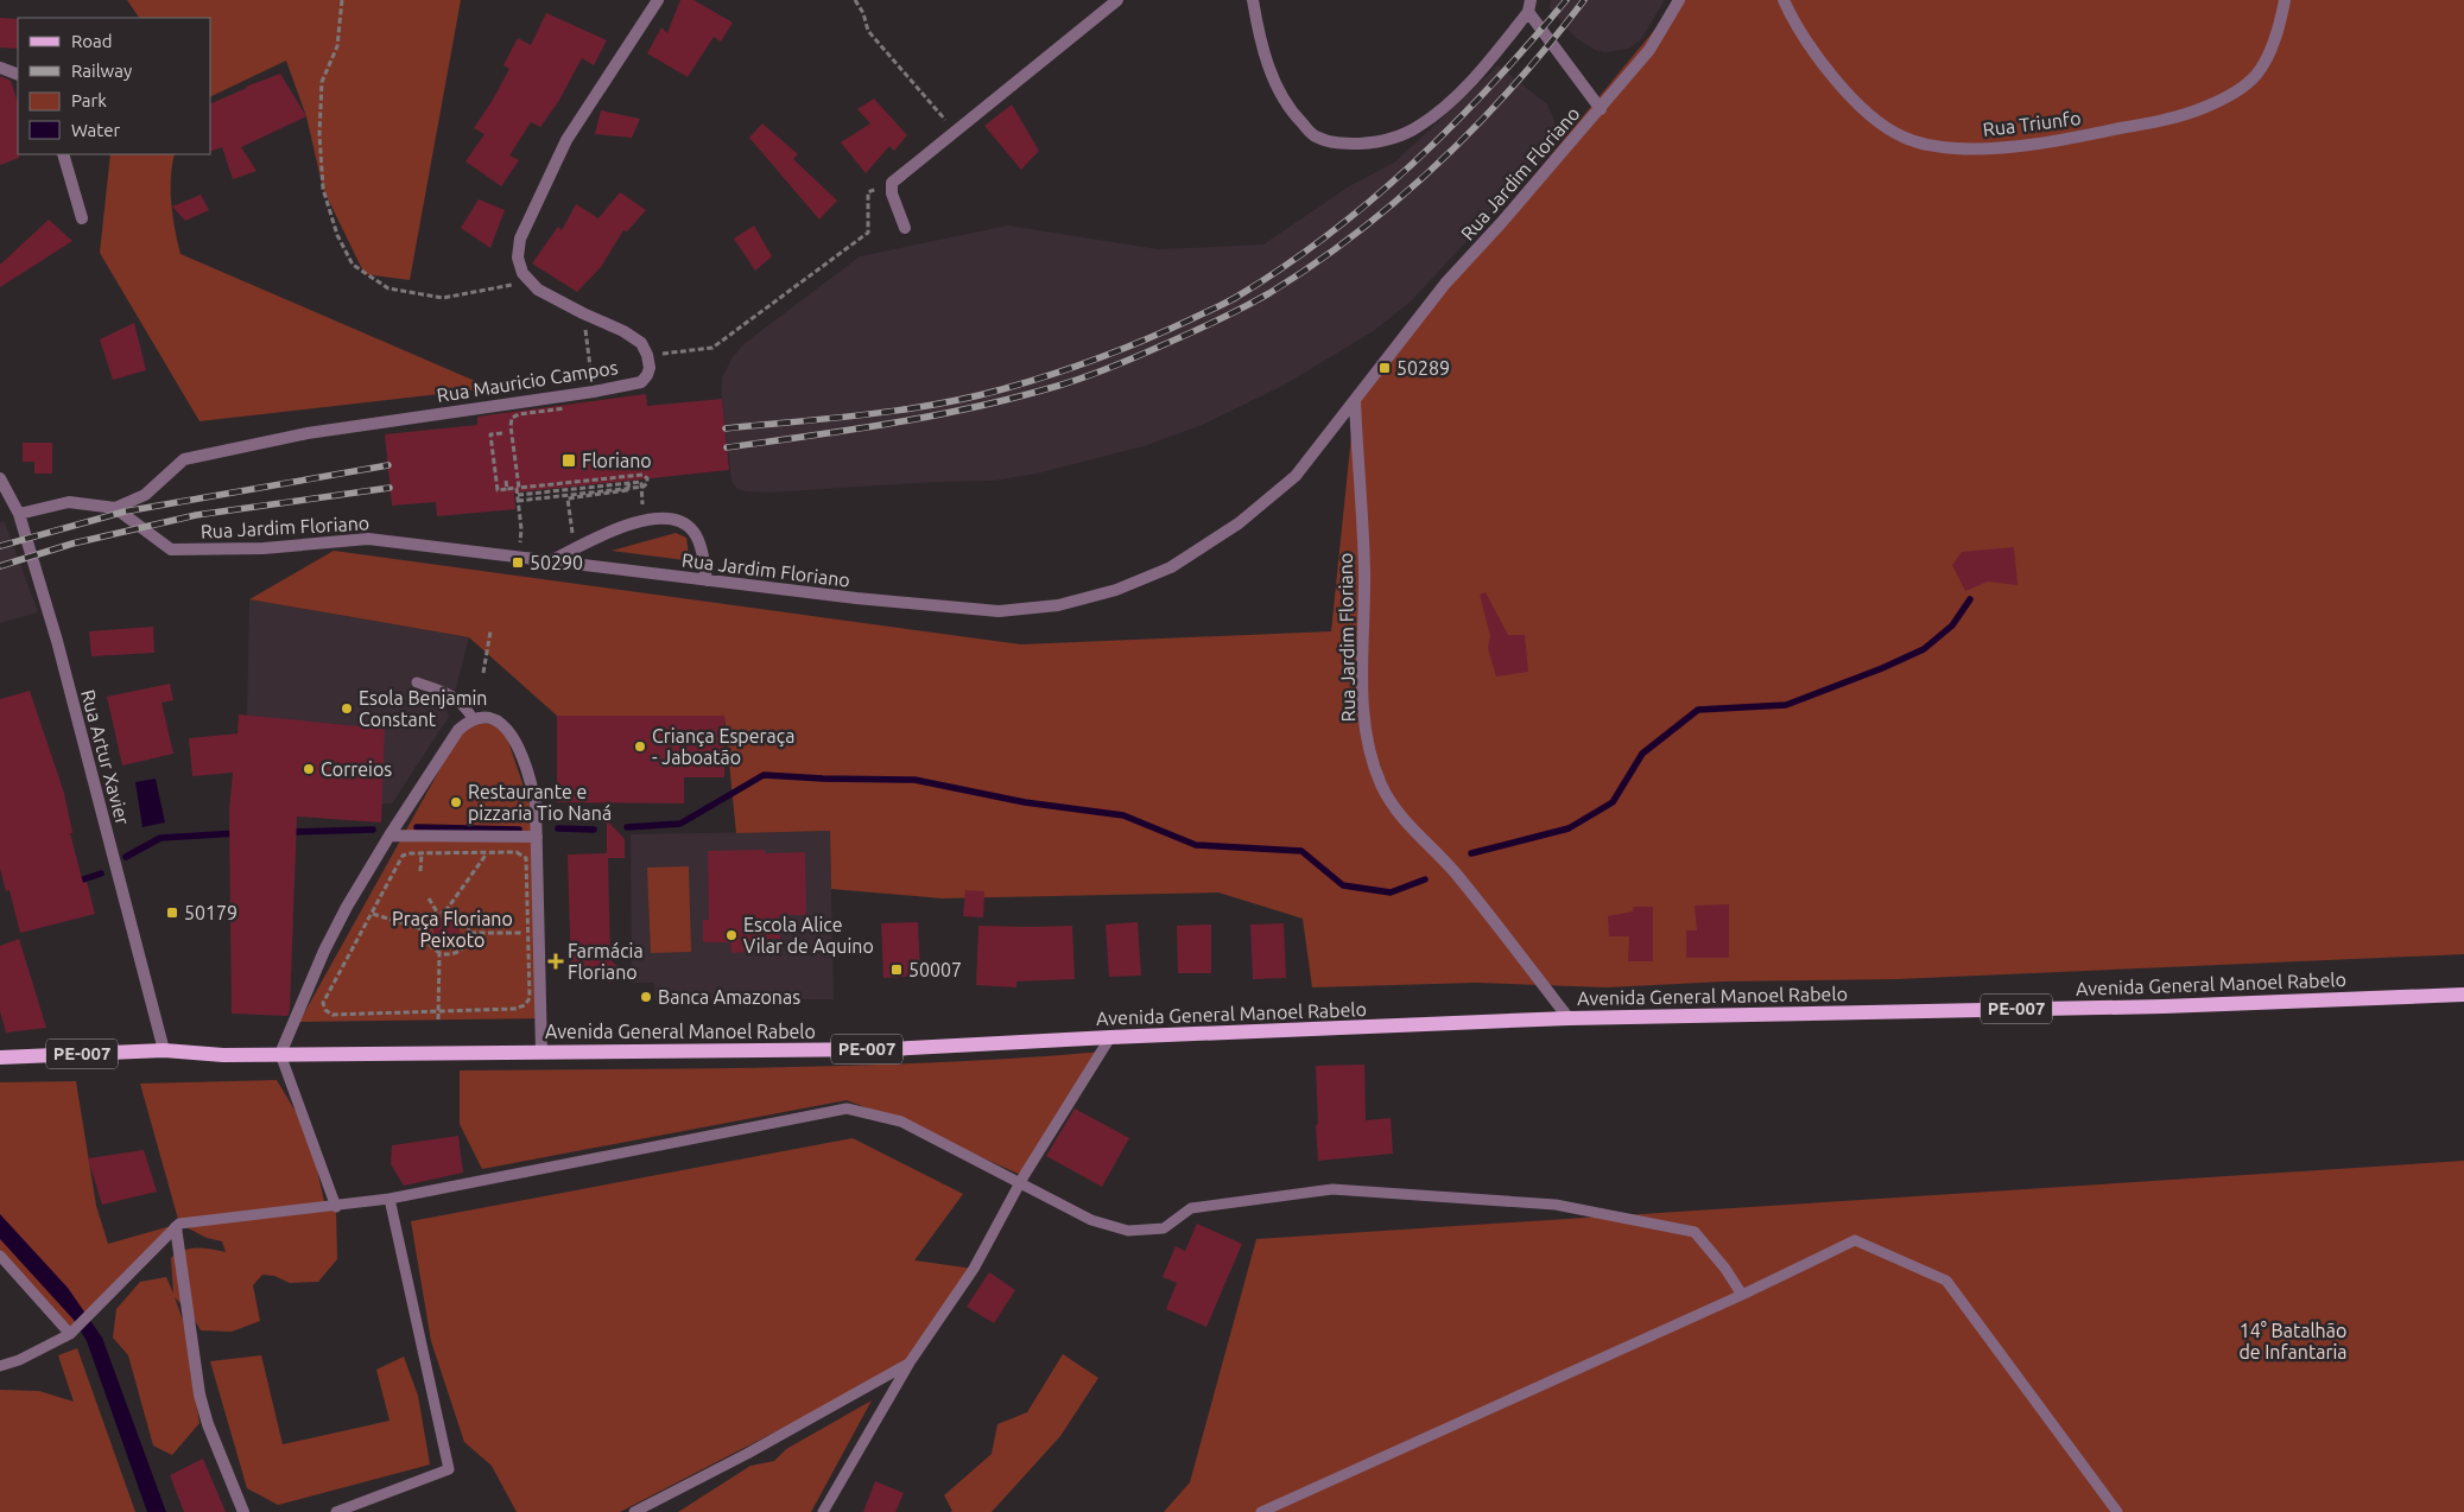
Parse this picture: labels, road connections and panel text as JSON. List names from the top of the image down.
{
  "streets": {
    "main road": ["Avenida General Manoel Rabelo", "PE-007"],
    "street": [
      "Rua Triunfo",
      "Rua Jardim Floriano",
      "Rua Mauricio Campos",
      "Rua Artur Xavier"
    ]
  },
  "crossings": [
    ["Rua Jardim Floriano", "Rua Mauricio Campos"],
    ["Rua Jardim Floriano", "Avenida General Manoel Rabelo"],
    ["Rua Artur Xavier", "Avenida General Manoel Rabelo"]
  ],
  "parks": ["Praça Floriano Peixoto", "14° Batalhão de Infantaria"],
  "places": {
    "transit": [
      "50289",
      "Floriano",
      "50290",
      "50179",
      "50007"
    ],
    "other": [
      "Esola Benjamin Constant",
      "Criança Esperaça - Jaboatão",
      "Correios",
      "Restaurante e pizzaria Tio Naná",
      "Escola Alice Vilar de Aquino",
      "Banca Amazonas"
    ],
    "health": ["Farmácia Floriano"]
  },
  "legend": [
    "Road",
    "Railway",
    "Park",
    "Water"
  ]
}
